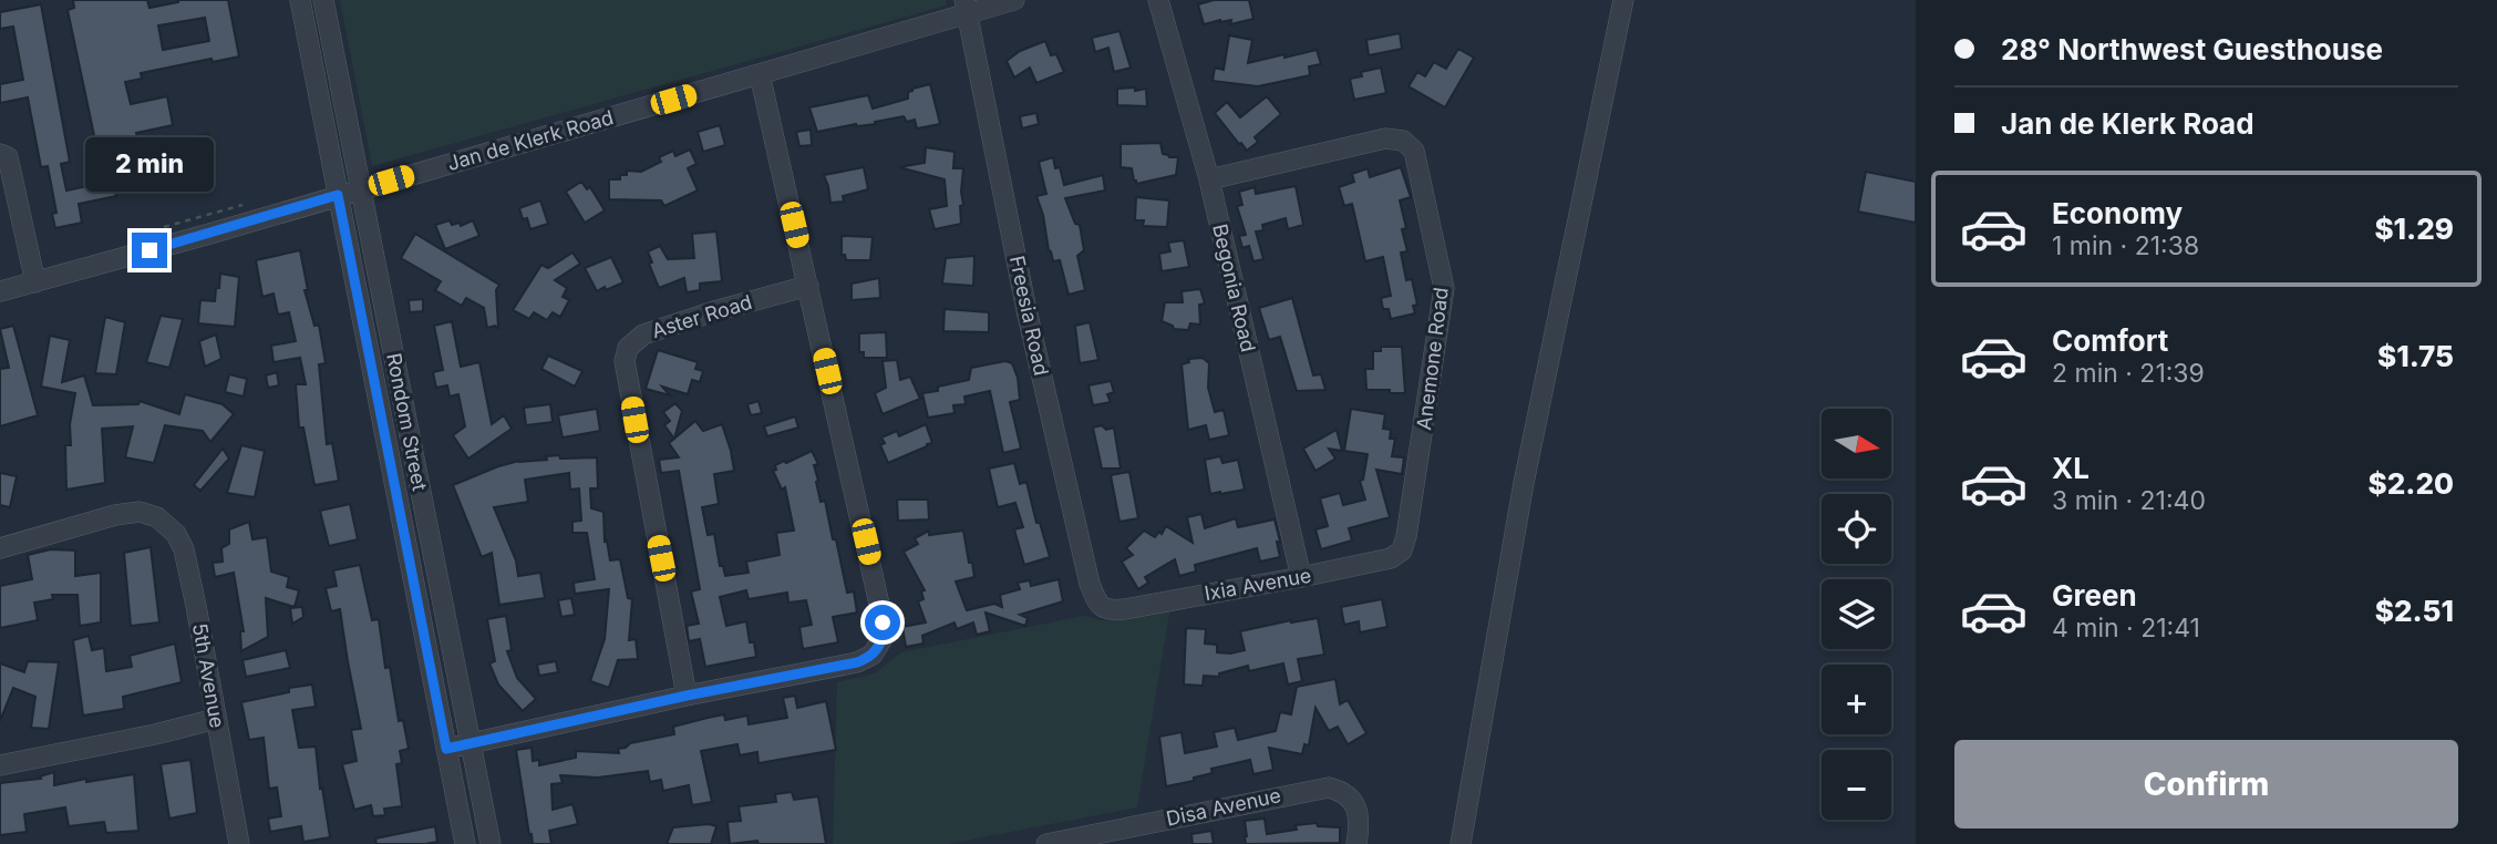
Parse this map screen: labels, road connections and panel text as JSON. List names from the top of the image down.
{
  "streets": {
    "street": [
      "Jan de Klerk Road",
      "Begonia Road",
      "Freesia Road",
      "Aster Road",
      "Anemone Road",
      "Rondom Street",
      "Ixia Avenue",
      "5th Avenue",
      "Disa Avenue"
    ]
  },
  "crossings": [
    ["Jan de Klerk Road", "Freesia Road"],
    ["Jan de Klerk Road", "Rondom Street"],
    ["Begonia Road", "Anemone Road"],
    ["Begonia Road", "Ixia Avenue"],
    ["Freesia Road", "Ixia Avenue"],
    ["Anemone Road", "Ixia Avenue"]
  ],
  "north": "right",
  "page": {
    "banner": ["28° Northwest Guesthouse", "Jan de Klerk Road"],
    "bubble": "2 min",
    "list": [
      {
        "name": "Economy",
        "note": "1 min · 21:38",
        "value": "$1.29"
      },
      {
        "name": "Comfort",
        "note": "2 min · 21:39",
        "value": "$1.75"
      },
      {
        "name": "XL",
        "note": "3 min · 21:40",
        "value": "$2.20"
      },
      {
        "name": "Green",
        "note": "4 min · 21:41",
        "value": "$2.51"
      }
    ],
    "map_buttons": ["+", "−"],
    "buttons": "Confirm"
  }
}
